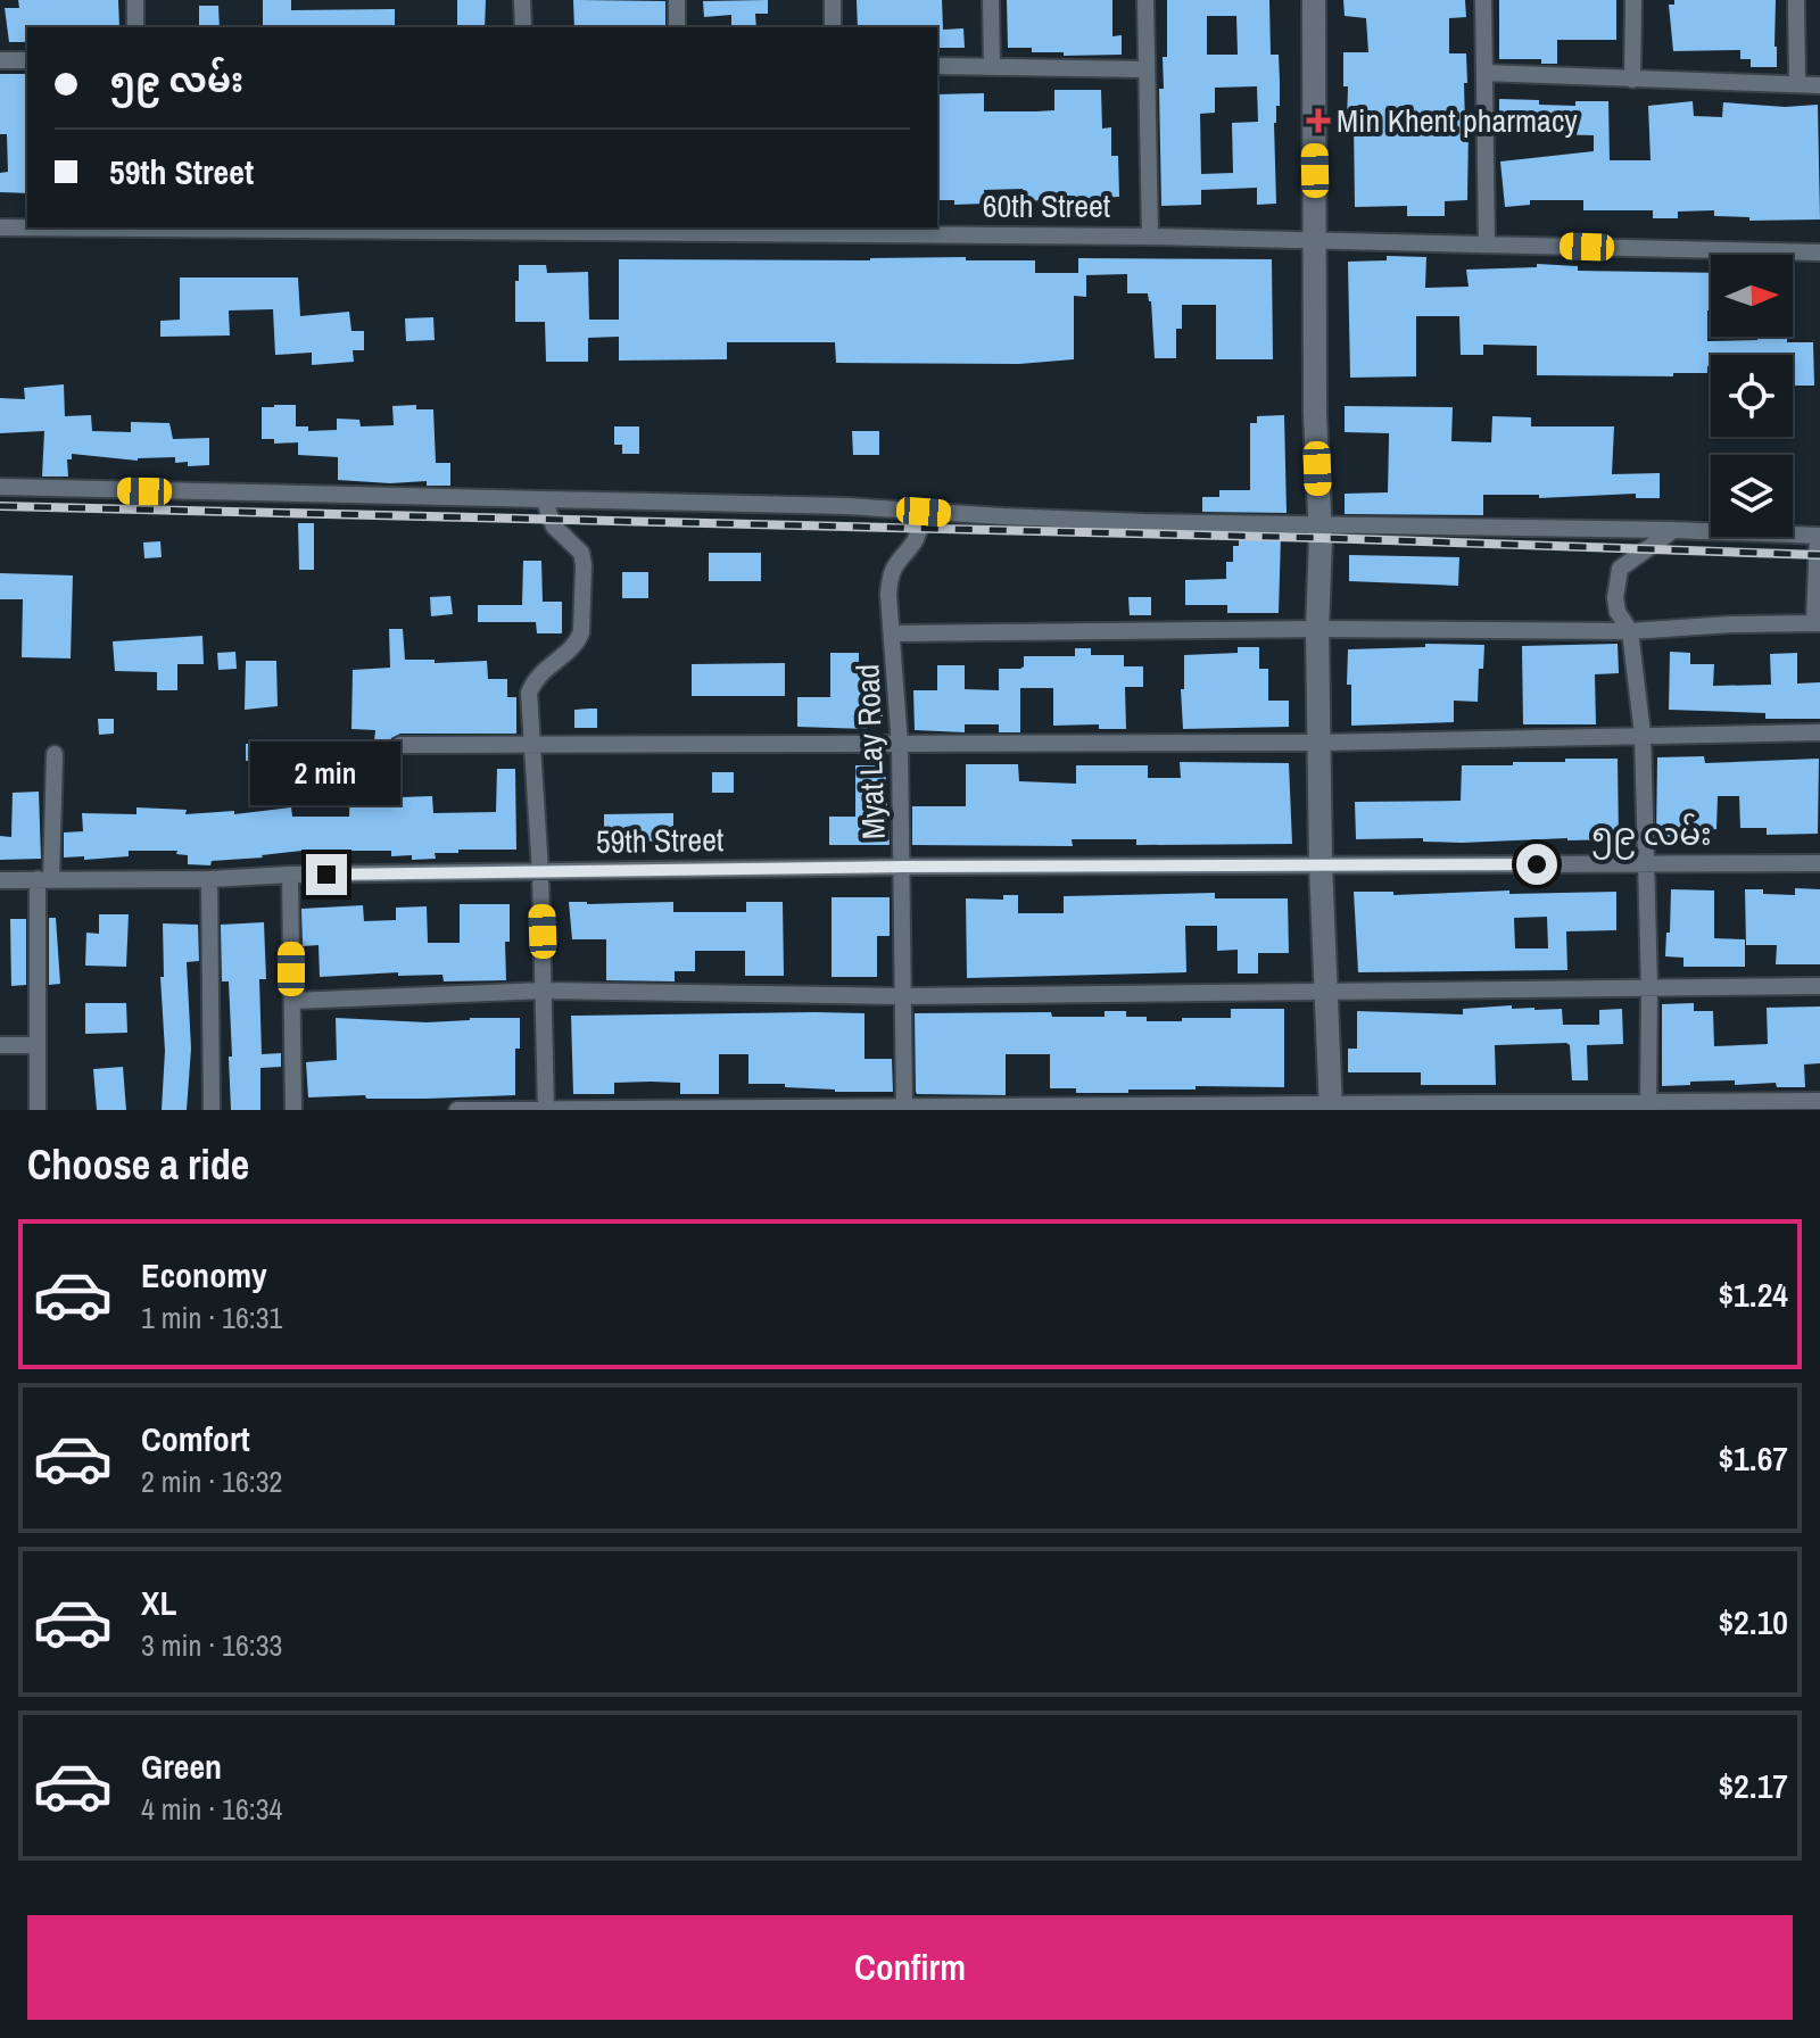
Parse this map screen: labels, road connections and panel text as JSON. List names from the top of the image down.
{
  "streets": {
    "street": [
      "60th Street",
      "Myat Lay Road",
      "၅၉ လမ်း",
      "59th Street"
    ]
  },
  "crossings": [
    ["Myat Lay Road", "59th Street"],
    ["၅၉ လမ်း", "59th Street"]
  ],
  "places": {
    "health": ["Min Khent pharmacy"]
  },
  "north": "right",
  "page": {
    "banner": ["၅၉ လမ်း", "59th Street"],
    "bubble": "2 min",
    "heading": "Choose a ride",
    "list": [
      {
        "name": "Economy",
        "note": "1 min · 16:31",
        "value": "$1.24"
      },
      {
        "name": "Comfort",
        "note": "2 min · 16:32",
        "value": "$1.67"
      },
      {
        "name": "XL",
        "note": "3 min · 16:33",
        "value": "$2.10"
      },
      {
        "name": "Green",
        "note": "4 min · 16:34",
        "value": "$2.17"
      }
    ],
    "buttons": "Confirm"
  }
}
